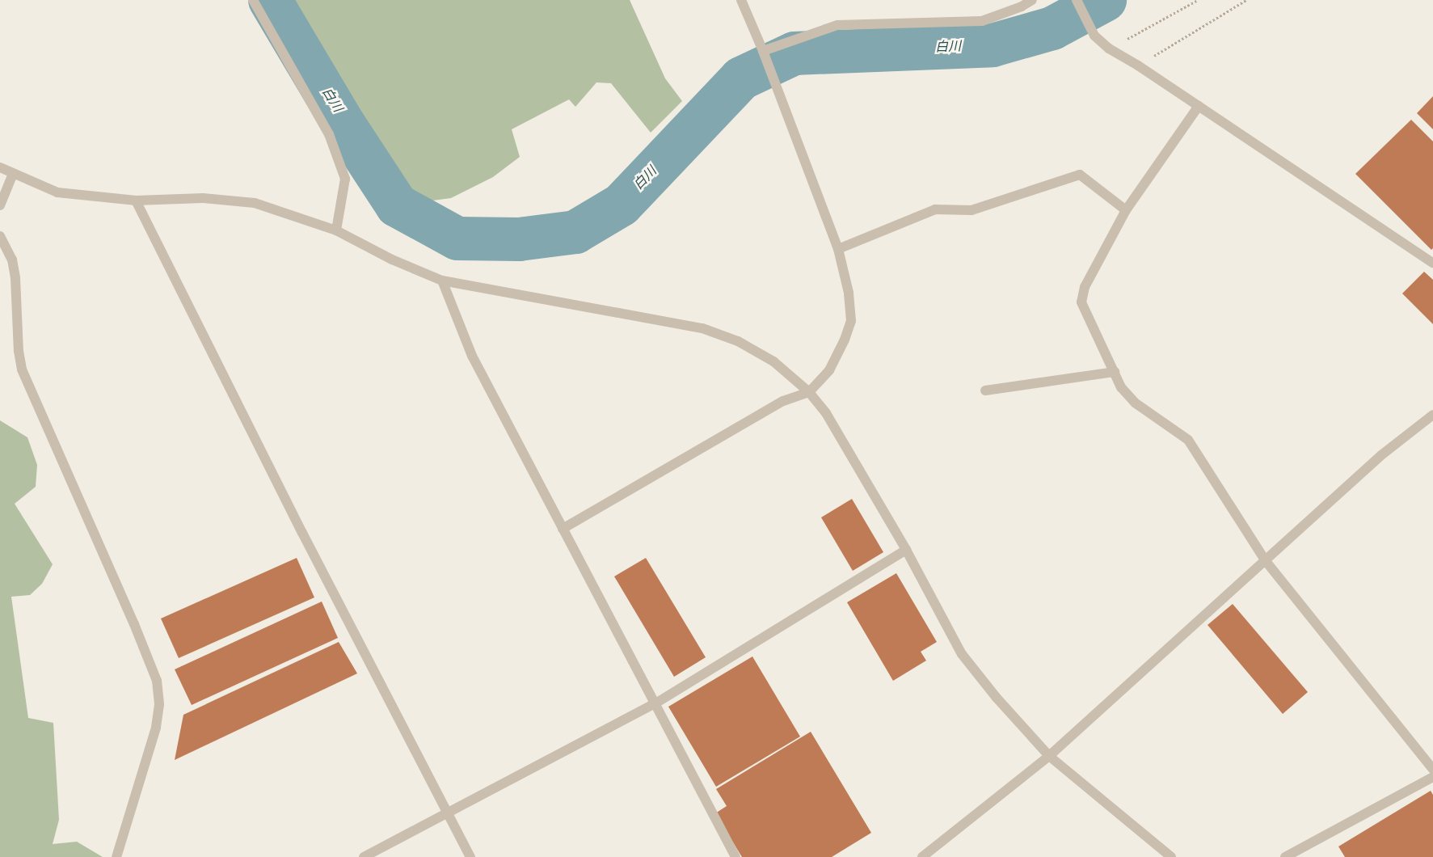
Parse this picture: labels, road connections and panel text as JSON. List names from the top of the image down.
{
  "water": ["白川"]
}
